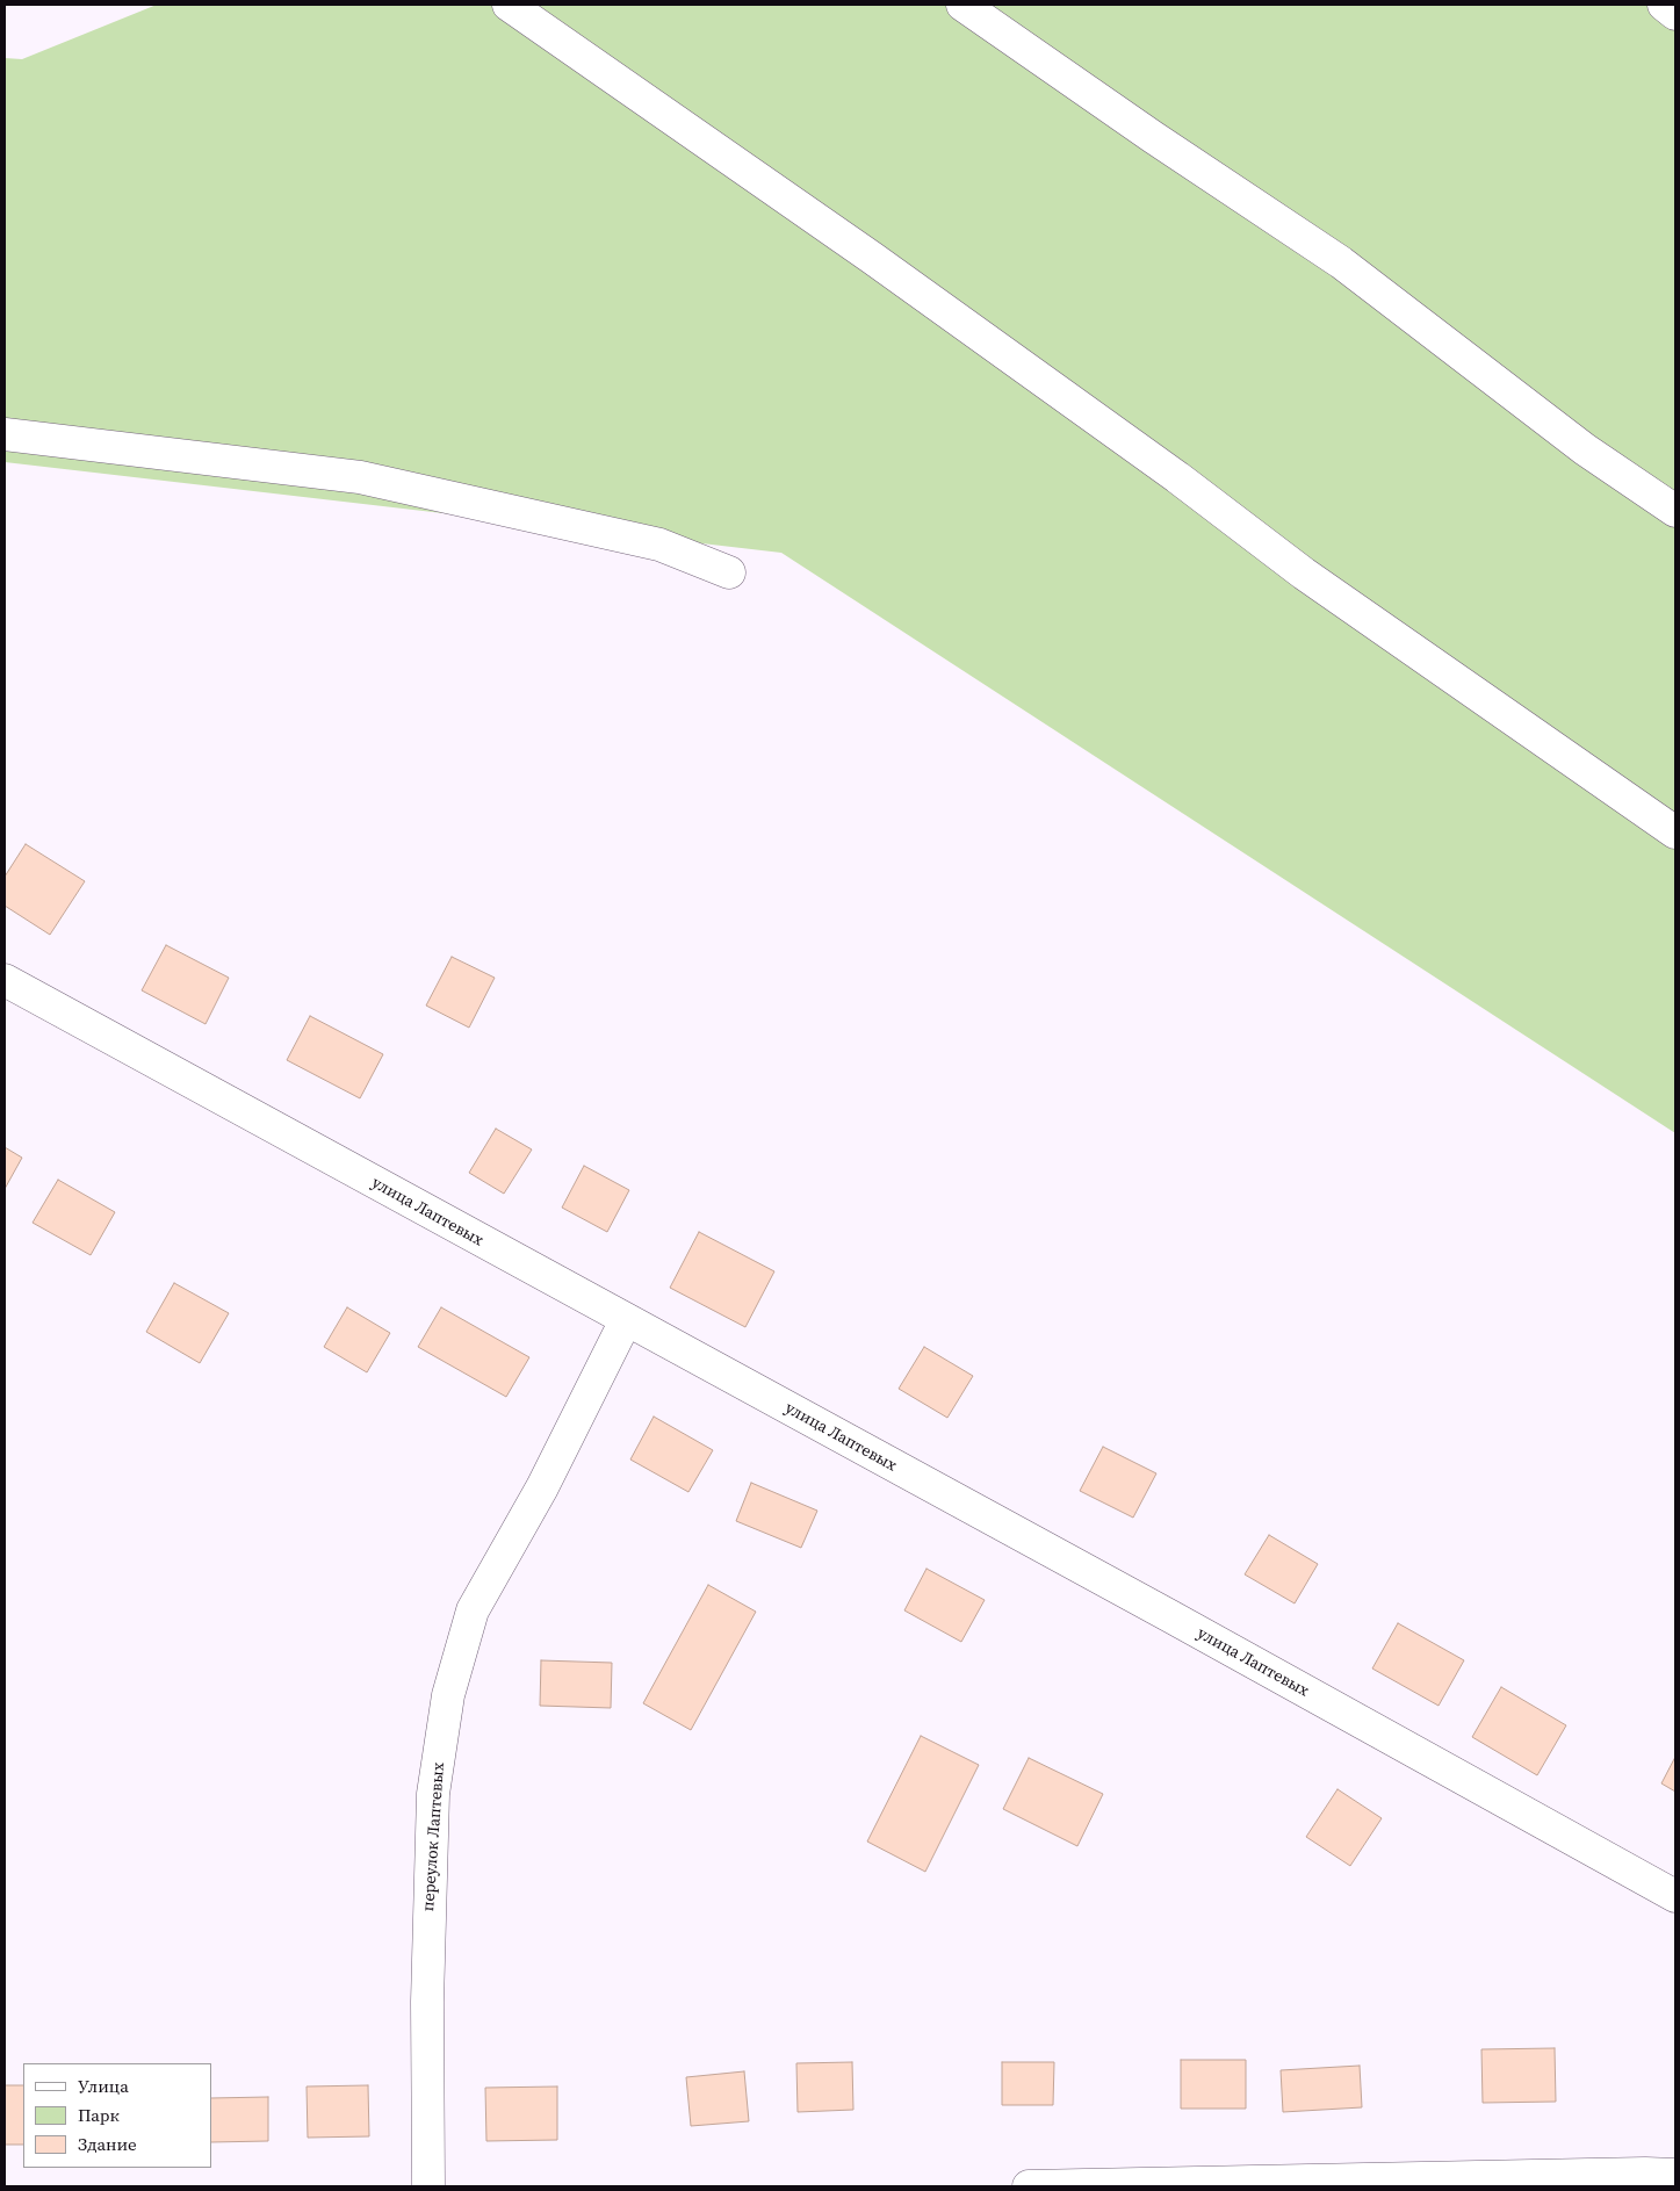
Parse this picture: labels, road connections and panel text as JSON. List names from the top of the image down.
{
  "streets": {
    "street": ["улица Лаптевых", "переулок Лаптевых"]
  },
  "crossings": [
    ["улица Лаптевых", "переулок Лаптевых"]
  ],
  "legend": ["Улица", "Парк", "Здание"]
}
